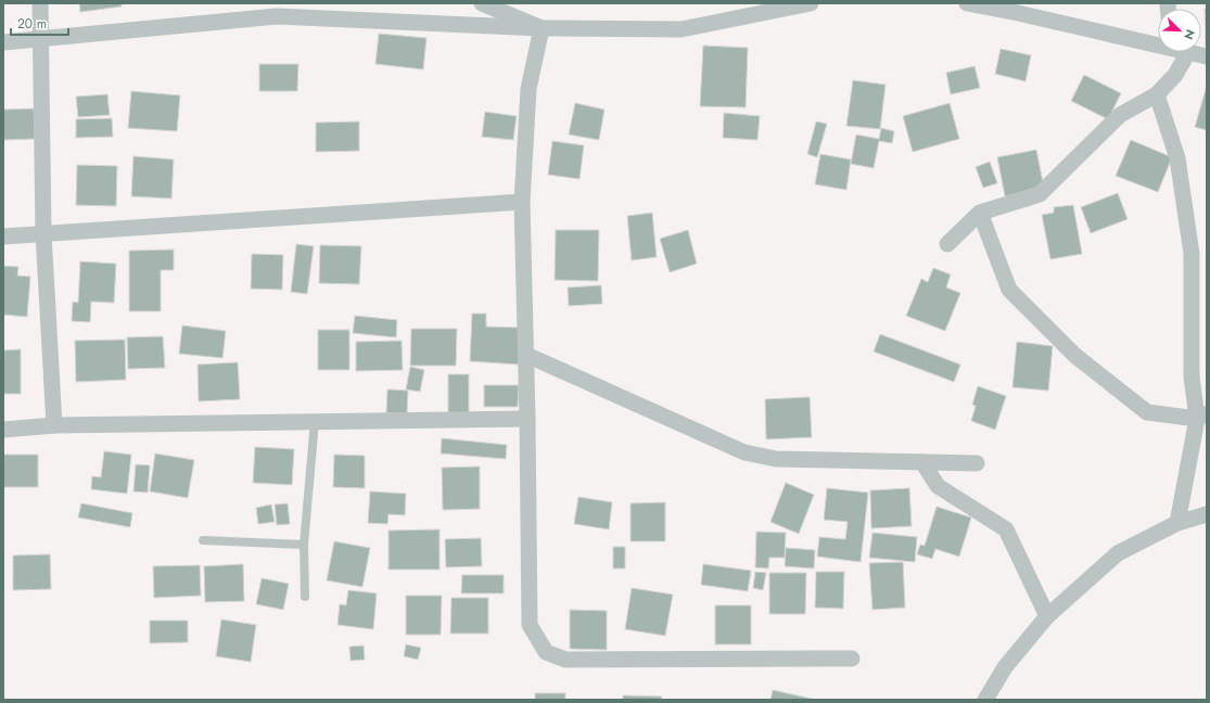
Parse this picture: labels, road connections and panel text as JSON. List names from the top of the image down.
{
  "scale_bar": "20 m",
  "north": "bottom right"
}
